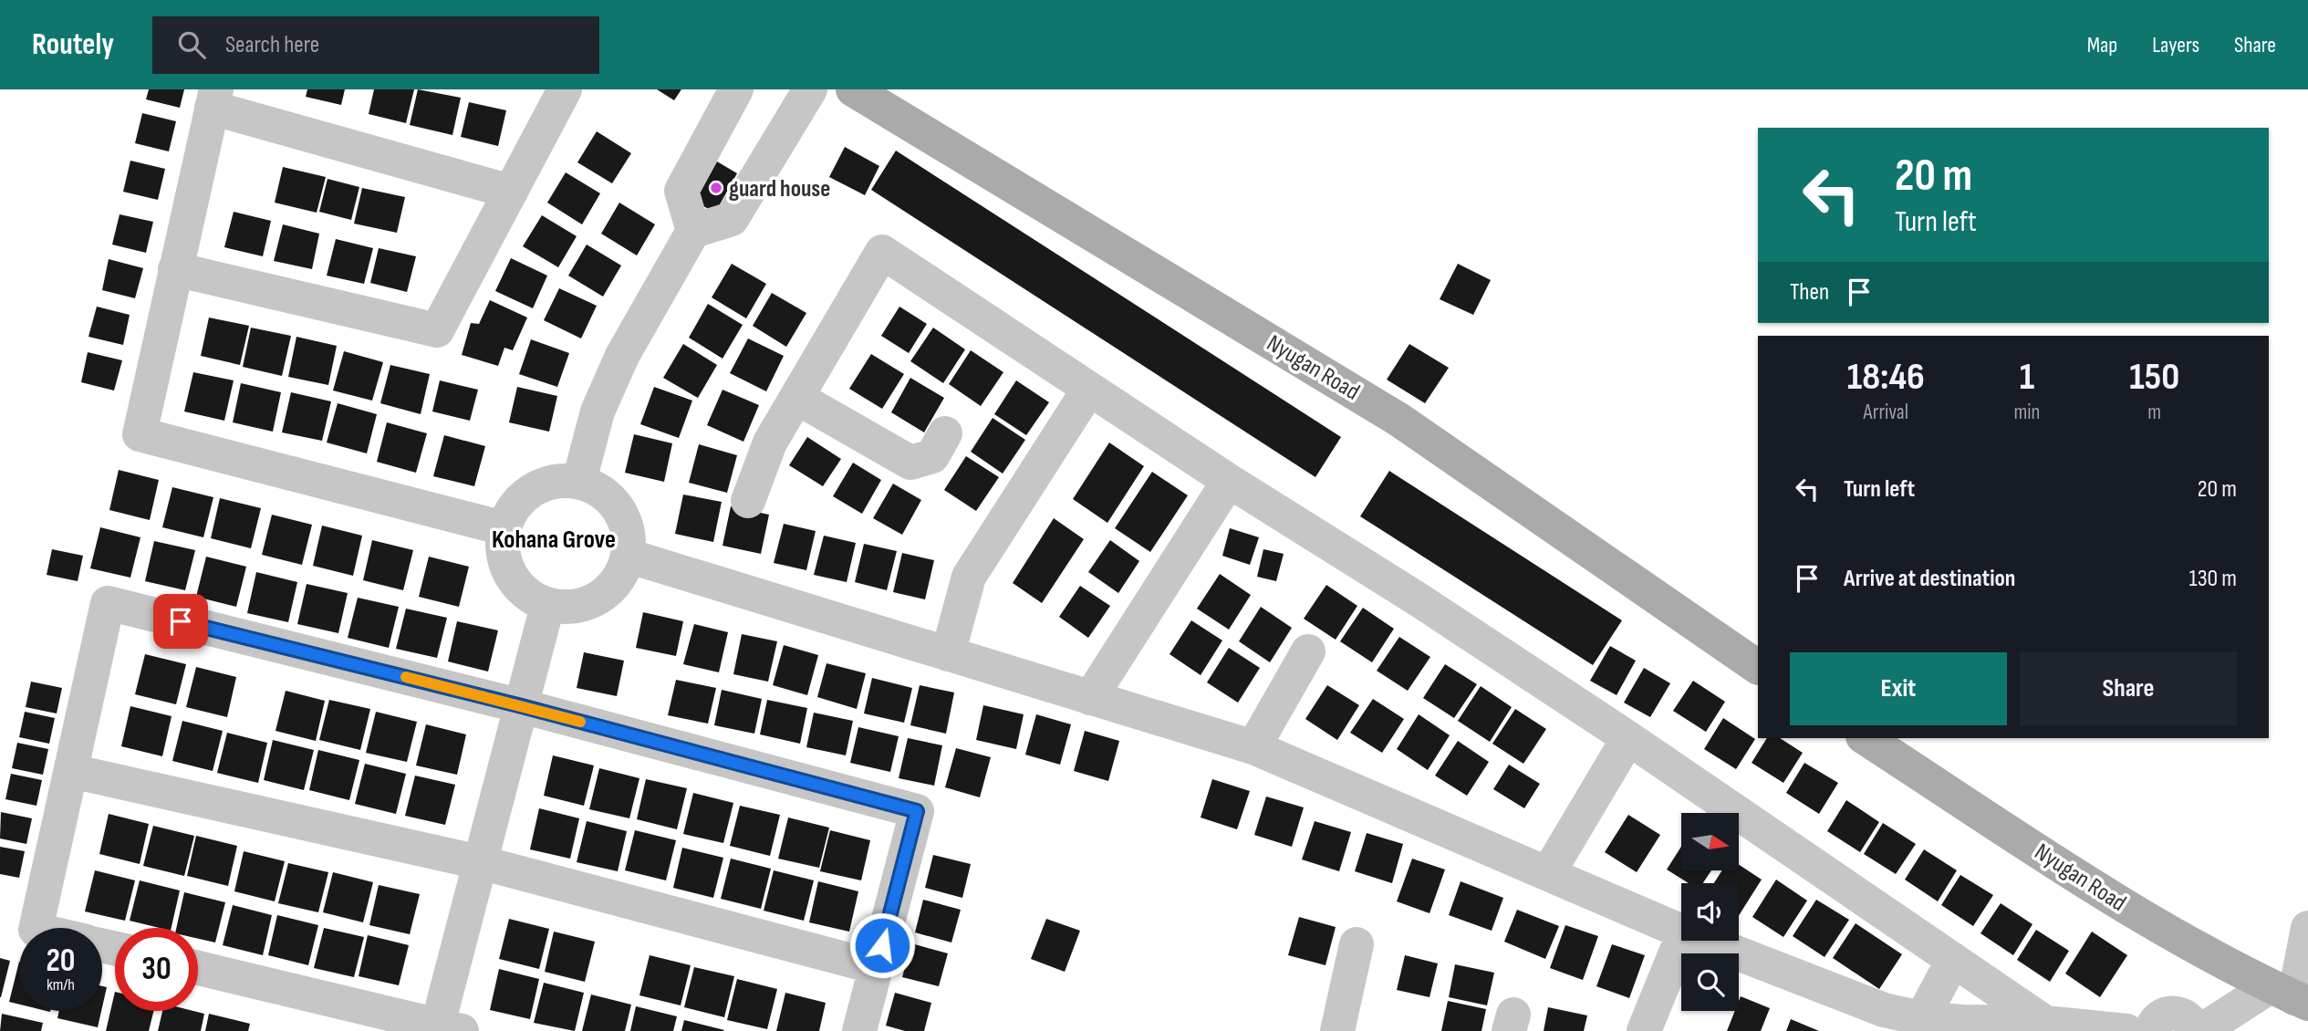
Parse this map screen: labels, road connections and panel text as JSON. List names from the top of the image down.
{
  "streets": {
    "main road": ["Nyugan Road"]
  },
  "districts": ["Kohana Grove"],
  "places": ["guard house"],
  "north": "right",
  "page": {
    "header": "Routely",
    "search": "Search here",
    "nav": ["Map", "Layers", "Share"],
    "turn": ["20 m", "Turn left"],
    "then": "Then",
    "eta": [
      "18:46",
      "Arrival",
      "1",
      "min",
      "150",
      "m"
    ],
    "list": [
      {
        "name": "Turn left",
        "value": "20 m"
      },
      {
        "name": "Arrive at destination",
        "value": "130 m"
      }
    ],
    "buttons": ["Exit", "Share"],
    "speed": "20 km/h",
    "limit": "30"
  }
}
